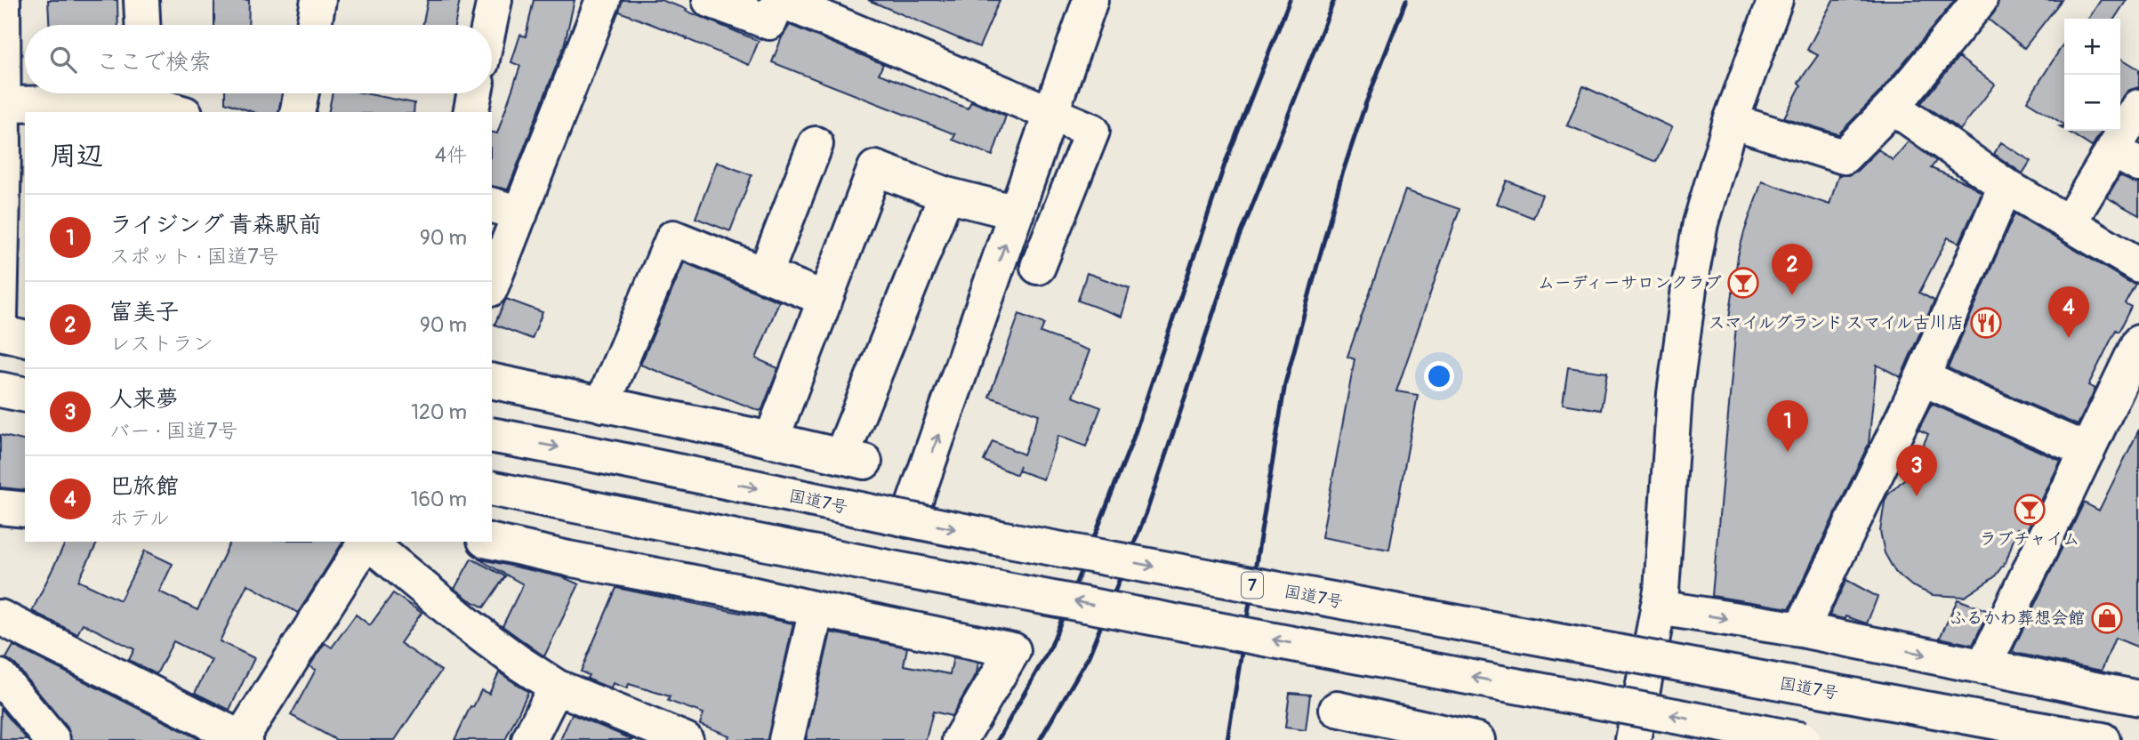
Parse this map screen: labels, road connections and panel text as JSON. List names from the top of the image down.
{
  "streets": {
    "main road": ["国道7号", "7"]
  },
  "places": {
    "bar": ["ムーディーサロンクラブ", "ラブチャイム"],
    "restaurant": ["スマイルグランド スマイル古川店"],
    "shop": ["ふるかわ葬想会館"]
  },
  "page": {
    "map_buttons": ["+", "−"],
    "search": "ここで検索",
    "heading": ["周辺", "4件"],
    "list": [
      {
        "mark": "1",
        "name": "ライジング 青森駅前",
        "note": "スポット · 国道7号",
        "value": "90 m"
      },
      {
        "mark": "2",
        "name": "富美子",
        "note": "レストラン",
        "value": "90 m"
      },
      {
        "mark": "3",
        "name": "人来夢",
        "note": "バー · 国道7号",
        "value": "120 m"
      },
      {
        "mark": "4",
        "name": "巴旅館",
        "note": "ホテル",
        "value": "160 m"
      }
    ],
    "pins": [
      "2",
      "4",
      "1",
      "3"
    ]
  }
}
